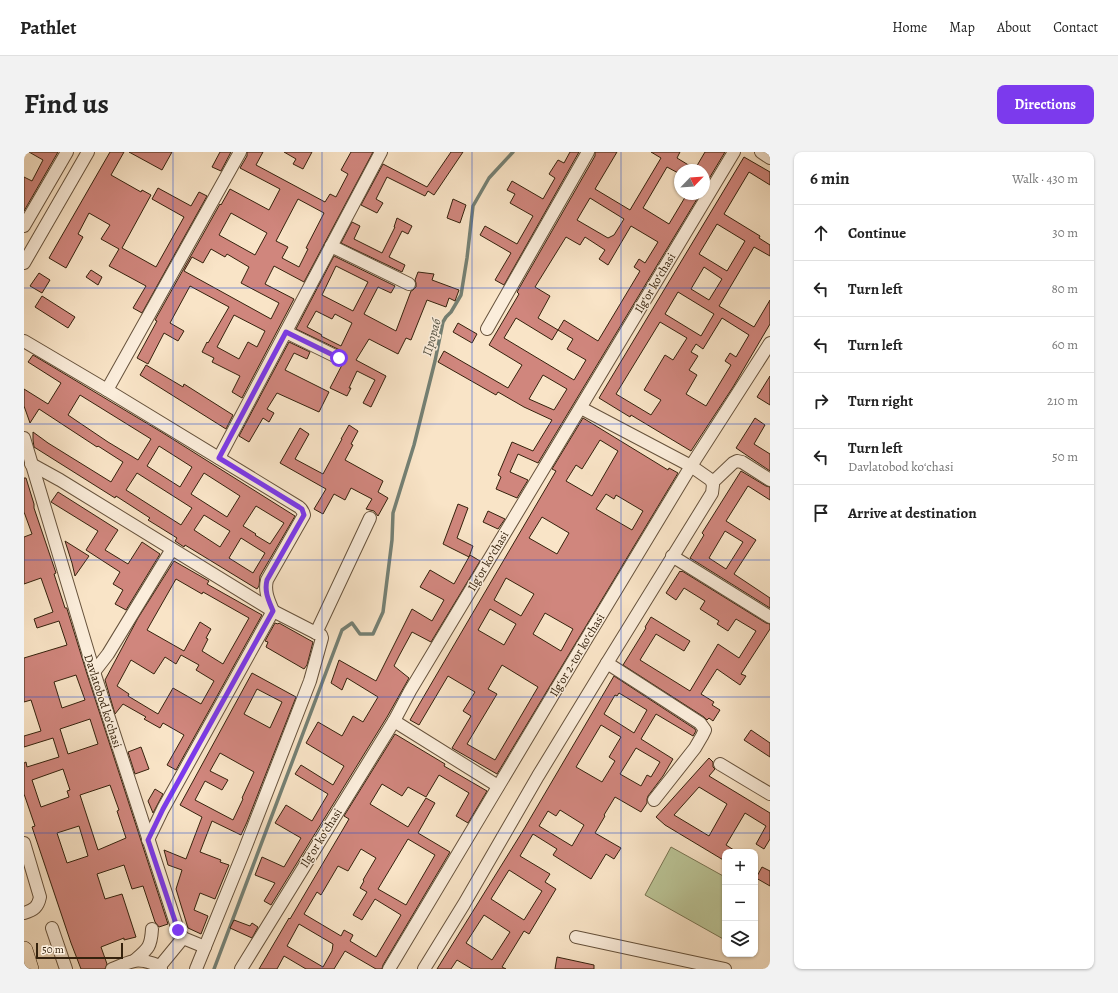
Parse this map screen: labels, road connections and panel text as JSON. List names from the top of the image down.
{
  "streets": {
    "street": ["Ilgʻor koʻchasi", "Ilgʻor 2-tor koʻchasi", "Davlatobod koʻchasi"]
  },
  "water": ["Прораб"],
  "scale_bar": "50 m",
  "north": "top right",
  "page": {
    "header": "Pathlet",
    "nav": [
      "Home",
      "Map",
      "About",
      "Contact"
    ],
    "title": "Find us",
    "buttons": "Directions",
    "heading": ["6 min", "Walk · 430 m"],
    "list": [
      ["Continue", "30 m"],
      ["Turn left", "80 m"],
      ["Turn left", "60 m"],
      ["Turn right", "210 m"],
      ["Turn left", "Davlatobod koʻchasi", "50 m"],
      "Arrive at destination"
    ],
    "map_buttons": ["+", "−"],
    "scale": "50 m"
  }
}
